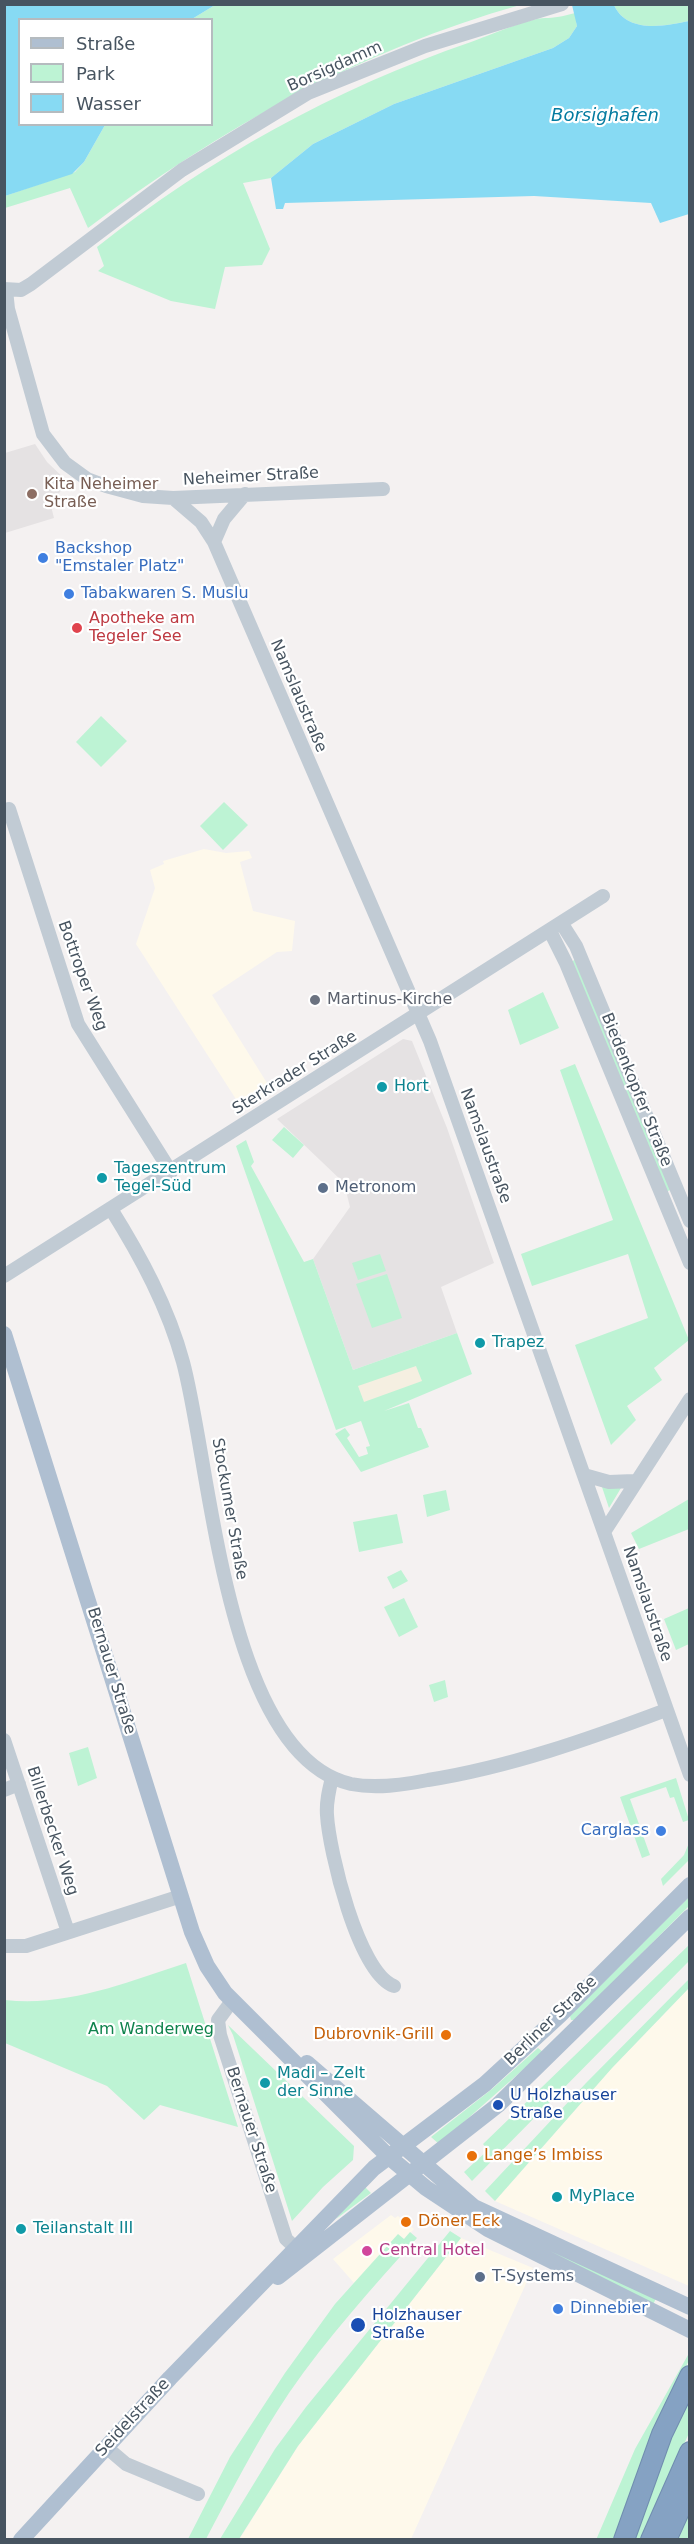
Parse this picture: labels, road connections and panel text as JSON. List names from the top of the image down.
{
  "streets": {
    "main road": ["Bernauer Straße", "Berliner Straße", "Seidelstraße"],
    "street": [
      "Borsigdamm",
      "Neheimer Straße",
      "Namslaustraße",
      "Bottroper Weg",
      "Sterkrader Straße",
      "Biedenkopfer Straße",
      "Stockumer Straße",
      "Billerbecker Weg"
    ]
  },
  "crossings": [
    ["Borsigdamm", "Neheimer Straße"],
    ["Neheimer Straße", "Namslaustraße"],
    ["Namslaustraße", "Sterkrader Straße"],
    ["Namslaustraße", "Stockumer Straße"],
    ["Bottroper Weg", "Sterkrader Straße"],
    ["Sterkrader Straße", "Biedenkopfer Straße"],
    ["Sterkrader Straße", "Stockumer Straße"],
    ["Bernauer Straße", "Berliner Straße"],
    ["Bernauer Straße", "Seidelstraße"],
    ["Berliner Straße", "Seidelstraße"]
  ],
  "water": ["Borsighafen"],
  "parks": ["Am Wanderweg"],
  "places": [
    "Kita Neheimer Straße",
    "Backshop \"Emstaler Platz\"",
    "Tabakwaren S. Muslu",
    "Apotheke am Tegeler See",
    "Martinus-Kirche",
    "Hort",
    "Tageszentrum Tegel-Süd",
    "Metronom",
    "Trapez",
    "Carglass",
    "Dubrovnik-Grill",
    "Madi – Zelt der Sinne",
    "U Holzhauser Straße",
    "Lange’s Imbiss",
    "MyPlace",
    "Döner Eck",
    "Teilanstalt III",
    "Central Hotel",
    "T-Systems",
    "Dinnebier",
    "Holzhauser Straße"
  ],
  "legend": ["Straße", "Park", "Wasser"]
}
